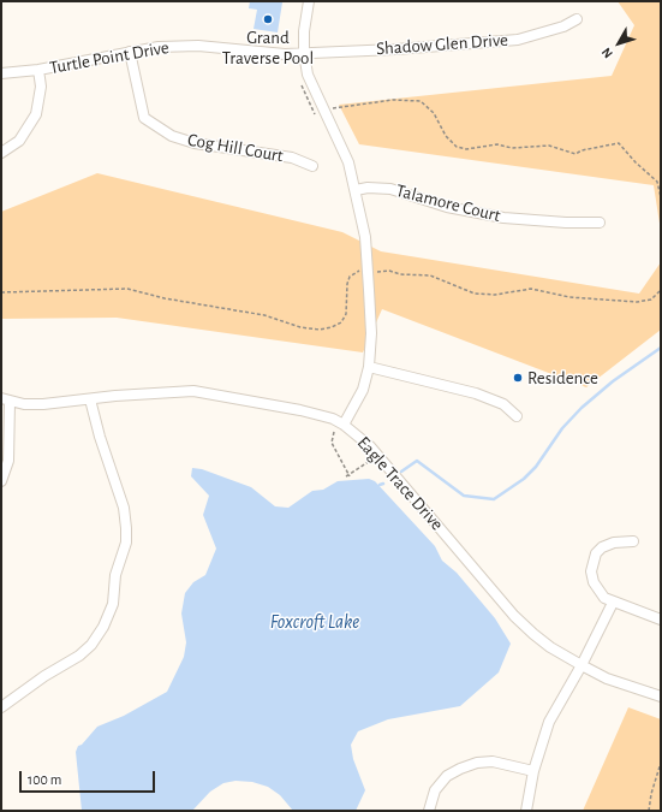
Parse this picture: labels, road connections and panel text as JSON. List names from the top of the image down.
{
  "streets": {
    "street": [
      "Shadow Glen Drive",
      "Turtle Point Drive",
      "Cog Hill Court",
      "Talamore Court",
      "Eagle Trace Drive"
    ]
  },
  "crossings": [
    ["Shadow Glen Drive", "Turtle Point Drive"],
    ["Turtle Point Drive", "Cog Hill Court"]
  ],
  "water": ["Foxcroft Lake"],
  "places": ["Grand Traverse Pool", "Residence"],
  "scale_bar": "100 m",
  "north": "bottom left"
}
